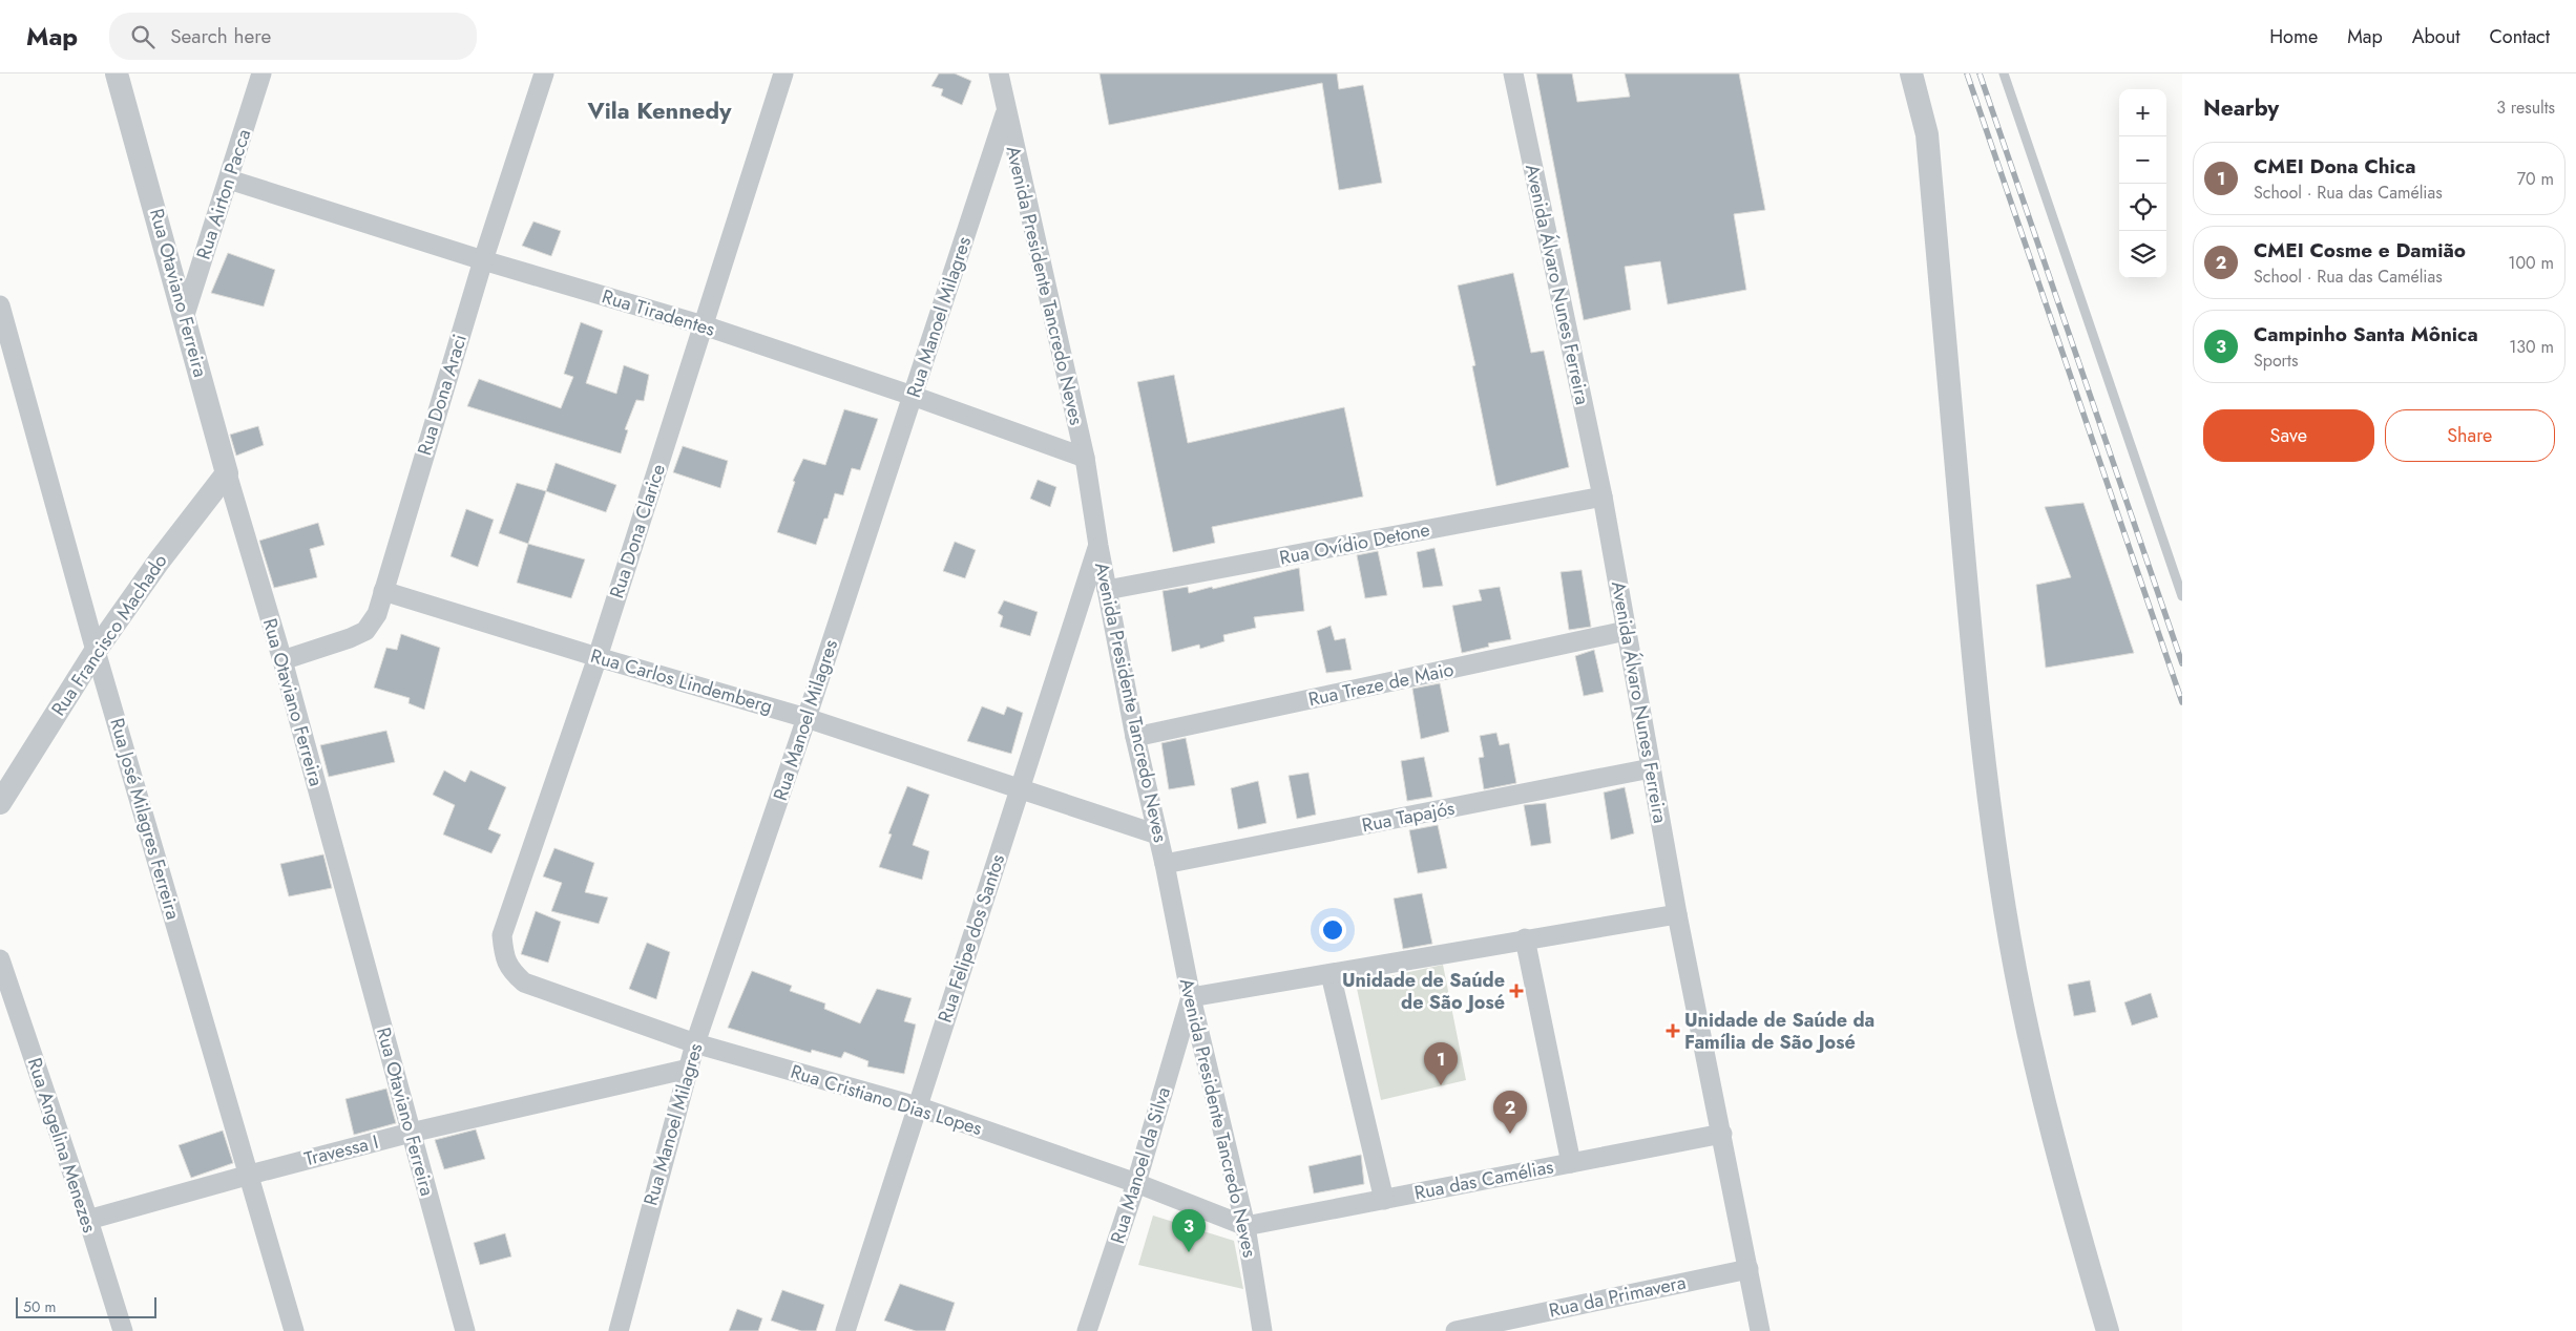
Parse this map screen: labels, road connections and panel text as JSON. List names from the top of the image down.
{
  "streets": {
    "street": [
      "Rua Airton Pacca",
      "Avenida Álvaro Nunes Ferreira",
      "Avenida Presidente Tancredo Neves",
      "Rua Otaviano Ferreira",
      "Rua Tiradentes",
      "Rua Manoel Milagres",
      "Rua Dona Araci",
      "Rua Dona Clarice",
      "Rua Ovídio Detone",
      "Rua Francisco Machado",
      "Rua Carlos Lindemberg",
      "Rua Treze de Maio",
      "Rua Tapajós",
      "Rua José Milagres Ferreira",
      "Rua Felipe dos Santos",
      "Rua Cristiano Dias Lopes",
      "Rua Angelina Menezes",
      "Travessa I",
      "Rua Manoel da Silva",
      "Rua das Camélias",
      "Rua da Primavera"
    ]
  },
  "crossings": [
    ["Rua Airton Pacca", "Rua Otaviano Ferreira"],
    ["Rua Airton Pacca", "Rua Tiradentes"],
    ["Avenida Álvaro Nunes Ferreira", "Rua Ovídio Detone"],
    ["Avenida Álvaro Nunes Ferreira", "Rua Treze de Maio"],
    ["Avenida Álvaro Nunes Ferreira", "Rua Tapajós"],
    ["Avenida Álvaro Nunes Ferreira", "Rua das Camélias"],
    ["Avenida Álvaro Nunes Ferreira", "Rua da Primavera"],
    ["Avenida Presidente Tancredo Neves", "Rua Tiradentes"],
    ["Avenida Presidente Tancredo Neves", "Rua Manoel Milagres"],
    ["Avenida Presidente Tancredo Neves", "Rua Ovídio Detone"],
    ["Avenida Presidente Tancredo Neves", "Rua Carlos Lindemberg"],
    ["Avenida Presidente Tancredo Neves", "Rua Treze de Maio"],
    ["Avenida Presidente Tancredo Neves", "Rua Tapajós"],
    ["Avenida Presidente Tancredo Neves", "Rua Felipe dos Santos"],
    ["Avenida Presidente Tancredo Neves", "Rua Cristiano Dias Lopes"],
    ["Avenida Presidente Tancredo Neves", "Rua Manoel da Silva"],
    ["Avenida Presidente Tancredo Neves", "Rua das Camélias"],
    ["Rua Otaviano Ferreira", "Rua Dona Araci"],
    ["Rua Otaviano Ferreira", "Rua Francisco Machado"],
    ["Rua Otaviano Ferreira", "Travessa I"],
    ["Rua Tiradentes", "Rua Manoel Milagres"],
    ["Rua Tiradentes", "Rua Dona Araci"],
    ["Rua Tiradentes", "Rua Dona Clarice"],
    ["Rua Manoel Milagres", "Rua Carlos Lindemberg"],
    ["Rua Manoel Milagres", "Rua Cristiano Dias Lopes"],
    ["Rua Manoel Milagres", "Travessa I"],
    ["Rua Dona Araci", "Rua Carlos Lindemberg"],
    ["Rua Dona Clarice", "Rua Carlos Lindemberg"],
    ["Rua Dona Clarice", "Rua Cristiano Dias Lopes"],
    ["Rua Francisco Machado", "Rua José Milagres Ferreira"],
    ["Rua Carlos Lindemberg", "Rua Felipe dos Santos"],
    ["Rua José Milagres Ferreira", "Travessa I"],
    ["Rua Felipe dos Santos", "Rua Cristiano Dias Lopes"],
    ["Rua Cristiano Dias Lopes", "Rua Manoel da Silva"],
    ["Rua Cristiano Dias Lopes", "Rua das Camélias"],
    ["Rua Angelina Menezes", "Travessa I"]
  ],
  "districts": ["Vila Kennedy"],
  "places": {
    "health": ["Unidade de Saúde de São José", "Unidade de Saúde da Família de São José"]
  },
  "scale_bar": "50 m",
  "page": {
    "header": "Map",
    "search": "Search here",
    "nav": [
      "Home",
      "Map",
      "About",
      "Contact"
    ],
    "heading": ["Nearby", "3 results"],
    "map_buttons": ["+", "−"],
    "list": [
      {
        "mark": "1",
        "name": "CMEI Dona Chica",
        "note": "School · Rua das Camélias",
        "value": "70 m"
      },
      {
        "mark": "2",
        "name": "CMEI Cosme e Damião",
        "note": "School · Rua das Camélias",
        "value": "100 m"
      },
      {
        "mark": "3",
        "name": "Campinho Santa Mônica",
        "note": "Sports",
        "value": "130 m"
      }
    ],
    "buttons": ["Save", "Share"],
    "pins": ["1", "2", "3"],
    "scale": "50 m"
  }
}
